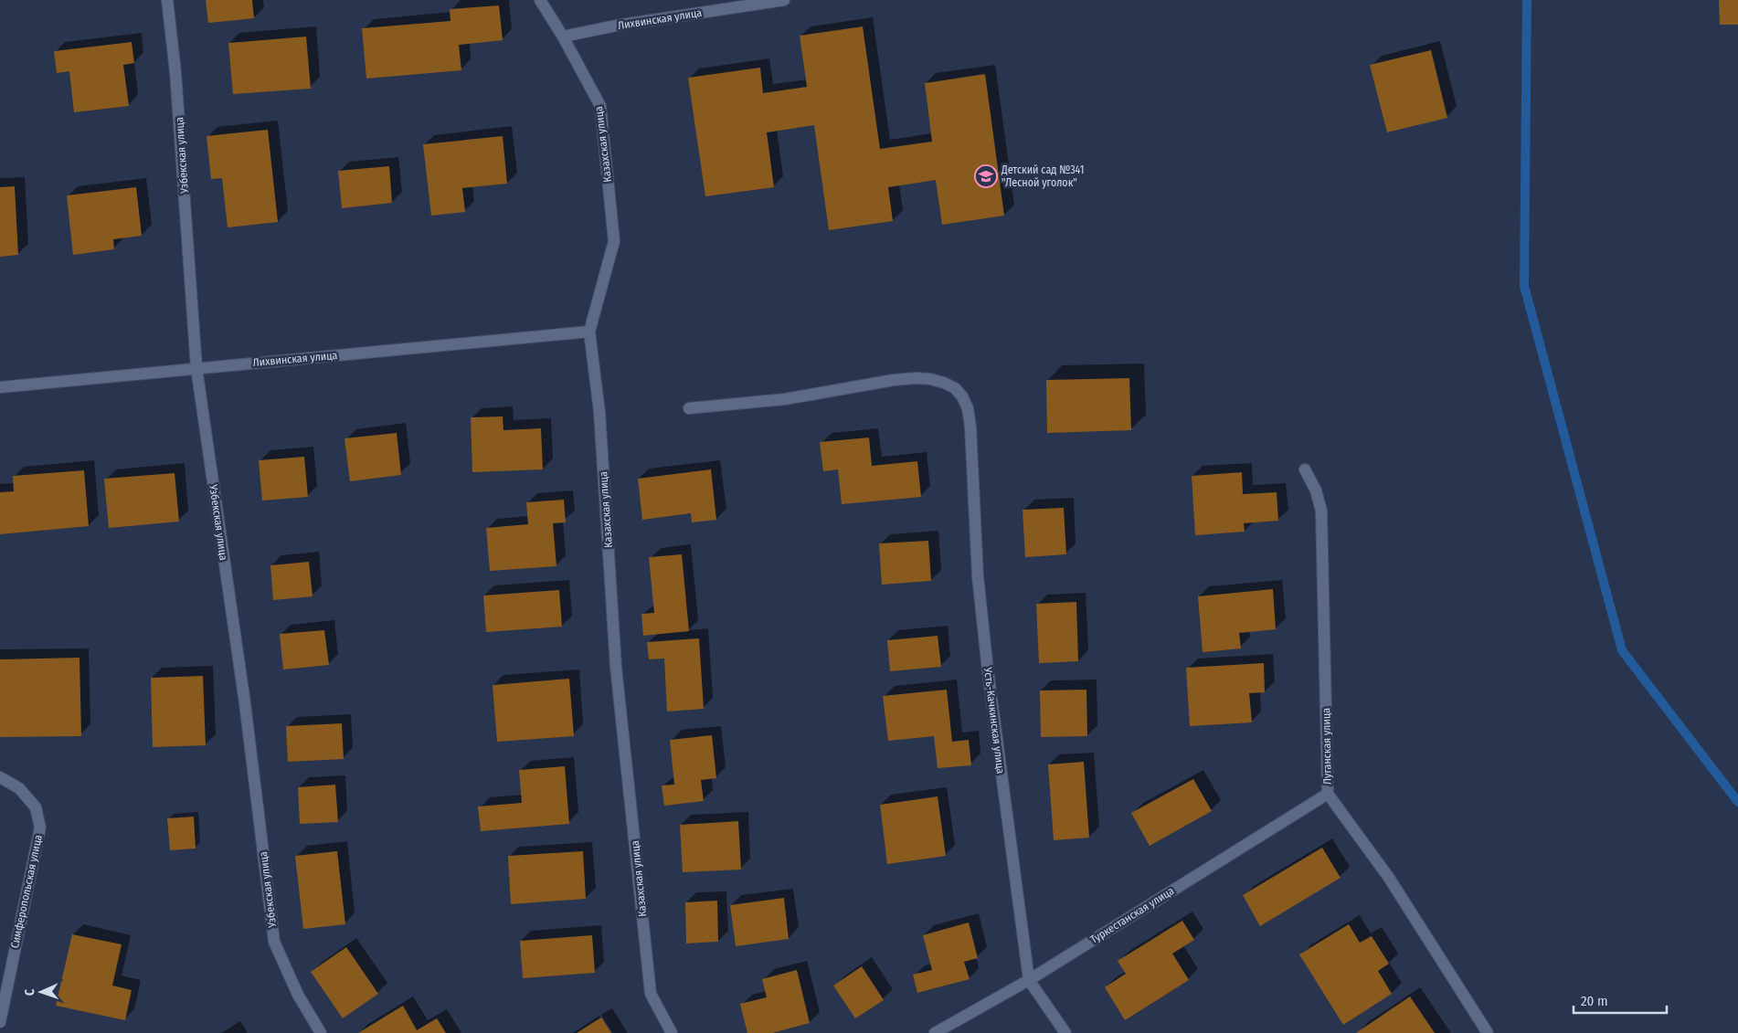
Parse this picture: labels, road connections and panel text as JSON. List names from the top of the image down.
{
  "streets": {
    "street": [
      "Лихвинская улица",
      "Казахская улица",
      "Узбекская улица",
      "Усть-Качкинская улица",
      "Луганская улица",
      "Симферопольская улица",
      "Туркестанская улица"
    ]
  },
  "crossings": [
    ["Лихвинская улица", "Казахская улица"],
    ["Лихвинская улица", "Узбекская улица"],
    ["Усть-Качкинская улица", "Туркестанская улица"],
    ["Луганская улица", "Туркестанская улица"]
  ],
  "places": {
    "school or university": ["Детский сад №341 \"Лесной уголок\""]
  },
  "scale_bar": "20 m",
  "north": "left"
}
